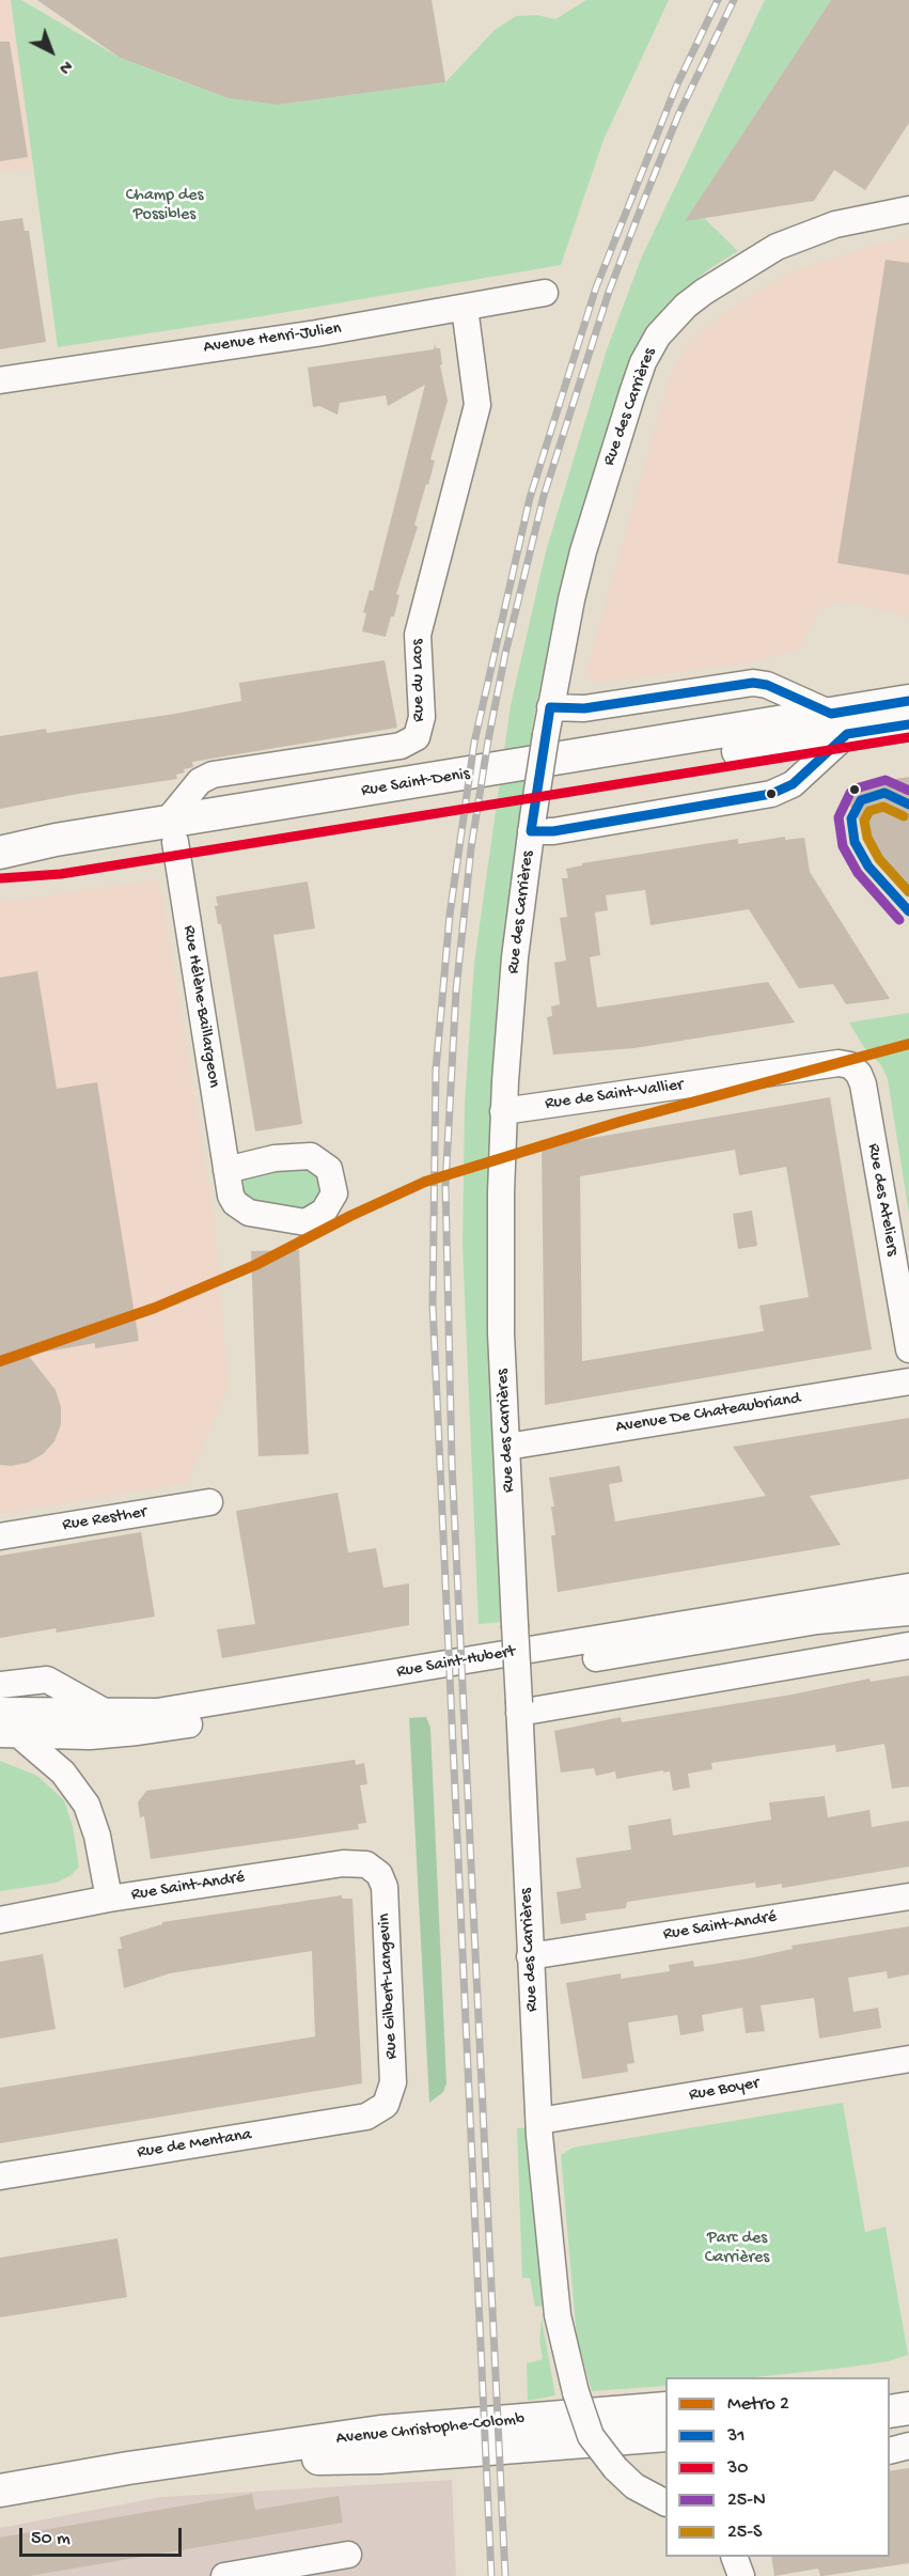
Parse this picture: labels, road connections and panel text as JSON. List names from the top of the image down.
{
  "streets": {
    "main road": ["Rue Saint-Denis", "Avenue Christophe-Colomb"],
    "street": [
      "Avenue Henri-Julien",
      "Rue des Carrières",
      "Rue du Laos",
      "Rue Hélène-Baillargeon",
      "Rue de Saint-Vallier",
      "Rue des Ateliers",
      "Avenue De Chateaubriand",
      "Rue Resther",
      "Rue Saint-Hubert",
      "Rue Saint-André",
      "Rue Gilbert-Langevin",
      "Rue Boyer",
      "Rue de Mentana"
    ]
  },
  "crossings": [
    ["Avenue Henri-Julien", "Rue du Laos"],
    ["Rue des Carrières", "Rue de Saint-Vallier"],
    ["Rue des Carrières", "Avenue De Chateaubriand"],
    ["Rue des Carrières", "Rue Saint-André"],
    ["Rue des Carrières", "Rue Boyer"],
    ["Rue du Laos", "Rue Saint-Denis"],
    ["Rue du Laos", "Rue Hélène-Baillargeon"],
    ["Rue Saint-Denis", "Rue Hélène-Baillargeon"],
    ["Rue de Saint-Vallier", "Rue des Ateliers"],
    ["Rue Saint-André", "Rue Gilbert-Langevin"],
    ["Rue Gilbert-Langevin", "Rue de Mentana"]
  ],
  "parks": ["Champ des Possibles", "Parc des Carrières"],
  "lines": [
    "transit line 31",
    "transit line 30",
    "transit line 25-N",
    "transit line 25-S",
    "metro line 2"
  ],
  "legend": [
    "Metro 2",
    "31",
    "30",
    "25-N",
    "25-S"
  ],
  "scale_bar": "50 m",
  "north": "bottom right"
}
